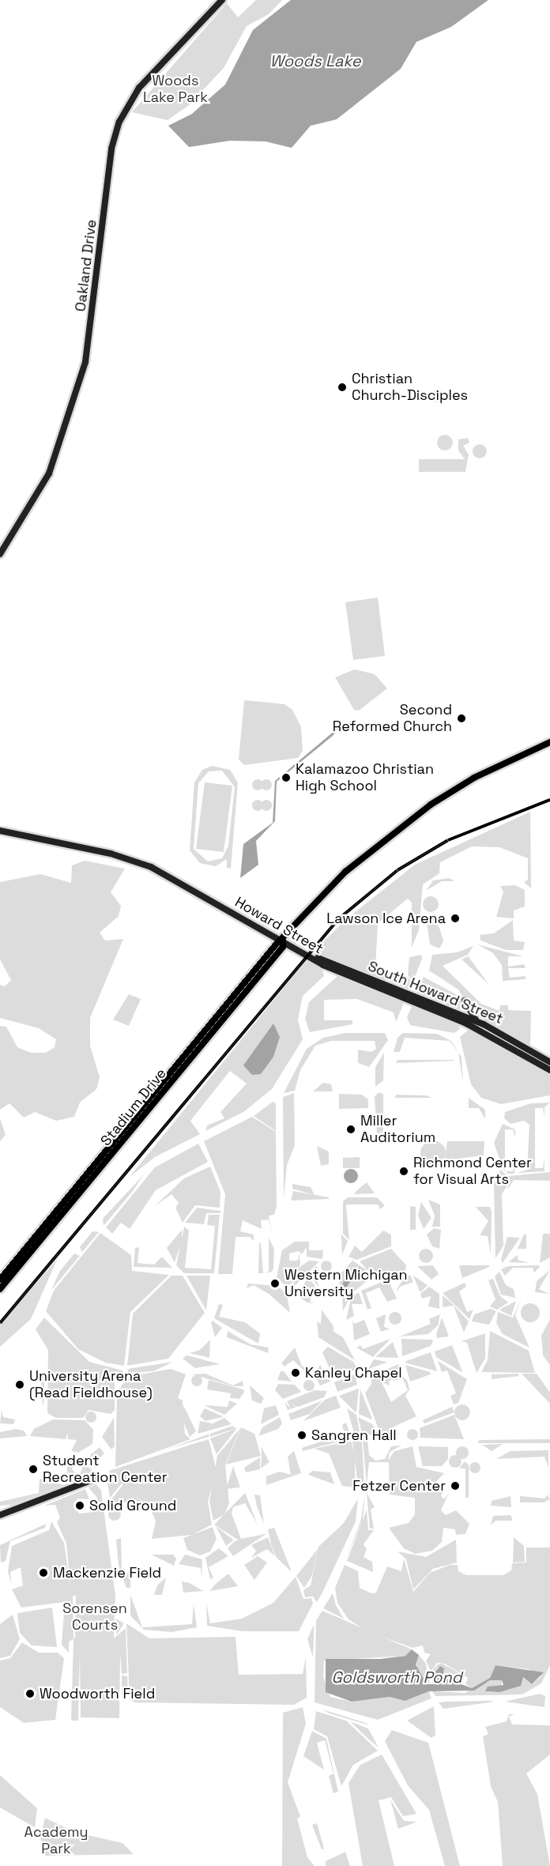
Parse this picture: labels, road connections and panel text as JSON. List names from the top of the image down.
{
  "streets": {
    "main road": ["Stadium Drive"],
    "street": ["Oakland Drive", "Howard Street", "South Howard Street"]
  },
  "crossings": [
    ["Howard Street", "South Howard Street"],
    ["Howard Street", "Stadium Drive"]
  ],
  "water": ["Woods Lake", "Goldsworth Pond"],
  "parks": ["Woods Lake Park", "Sorensen Courts", "Academy Park"],
  "places": [
    "Christian Church-Disciples",
    "Second Reformed Church",
    "Kalamazoo Christian High School",
    "Lawson Ice Arena",
    "Miller Auditorium",
    "Richmond Center for Visual Arts",
    "Western Michigan University",
    "Kanley Chapel",
    "University Arena (Read Fieldhouse)",
    "Sangren Hall",
    "Student Recreation Center",
    "Fetzer Center",
    "Solid Ground",
    "Mackenzie Field",
    "Woodworth Field"
  ]
}
